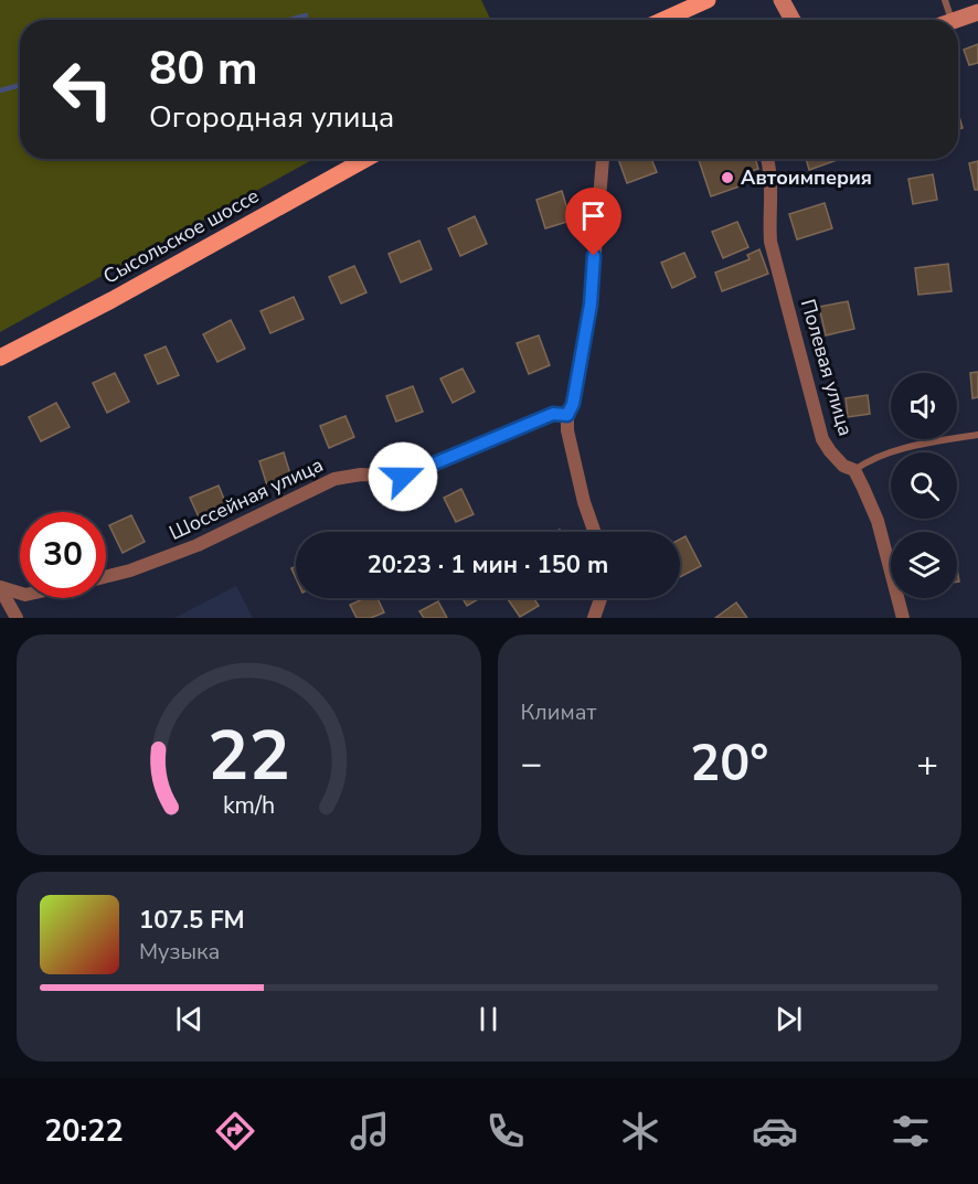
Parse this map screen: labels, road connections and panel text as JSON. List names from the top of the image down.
{
  "streets": {
    "main road": ["Сысольское шоссе"],
    "street": ["Полевая улица", "Шоссейная улица"]
  },
  "places": ["Автоимперия"],
  "page": {
    "turn": ["80 m", "Огородная улица"],
    "limit": "30",
    "trip": "20:23 · 1 мин · 150 m",
    "tile": "Климат",
    "heat": ["−", "20°", "+"],
    "song": ["107.5 FM", "Музыка"],
    "tabs": "20:22",
    "gauge": ["22", "km/h"]
  }
}
